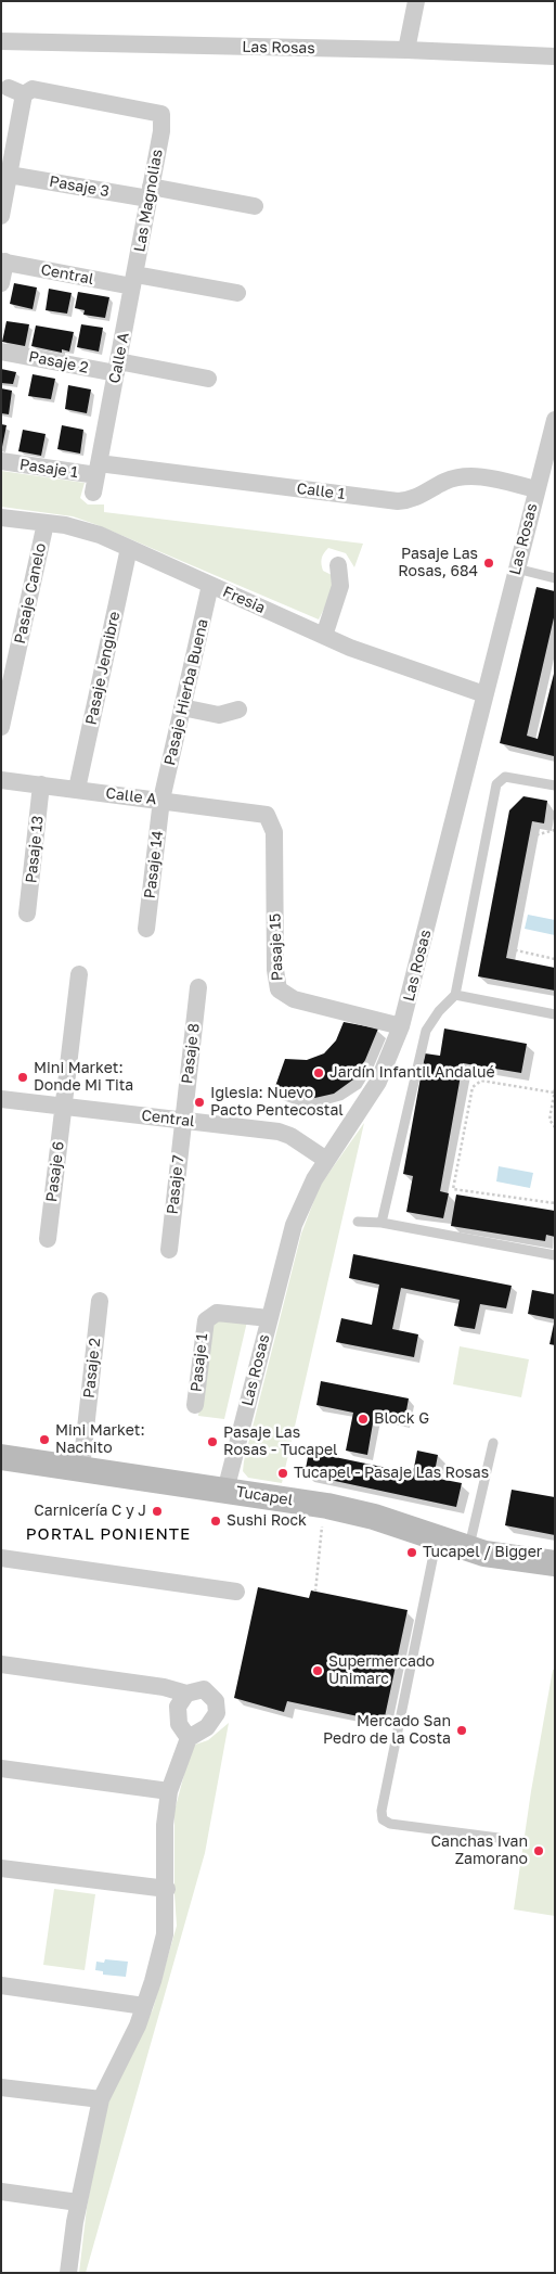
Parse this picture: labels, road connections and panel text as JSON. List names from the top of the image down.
{
  "streets": {
    "main road": ["Tucapel"],
    "street": [
      "Las Rosas",
      "Pasaje 3",
      "Las Magnolias",
      "Central",
      "Calle A",
      "Pasaje 2",
      "Pasaje 1",
      "Calle 1",
      "Pasaje Canelo",
      "Fresia",
      "Pasaje Jengibre",
      "Pasaje Hierba Buena",
      "Pasaje 13",
      "Pasaje 14",
      "Pasaje 15",
      "Pasaje 8",
      "Pasaje 6",
      "Pasaje 7"
    ]
  },
  "crossings": [
    ["Las Rosas", "Central"],
    ["Las Rosas", "Pasaje 1"],
    ["Las Rosas", "Calle 1"],
    ["Las Rosas", "Fresia"],
    ["Las Rosas", "Pasaje 15"],
    ["Las Rosas", "Tucapel"],
    ["Pasaje 3", "Las Magnolias"],
    ["Las Magnolias", "Central"],
    ["Las Magnolias", "Calle A"],
    ["Central", "Calle A"],
    ["Central", "Pasaje 8"],
    ["Central", "Pasaje 6"],
    ["Central", "Pasaje 7"],
    ["Calle A", "Pasaje 2"],
    ["Calle A", "Pasaje 1"],
    ["Calle A", "Calle 1"],
    ["Calle A", "Pasaje Jengibre"],
    ["Calle A", "Pasaje Hierba Buena"],
    ["Calle A", "Pasaje 13"],
    ["Calle A", "Pasaje 14"],
    ["Calle A", "Pasaje 15"],
    ["Pasaje 2", "Tucapel"],
    ["Pasaje 1", "Calle 1"],
    ["Pasaje Canelo", "Fresia"],
    ["Fresia", "Pasaje Jengibre"],
    ["Fresia", "Pasaje Hierba Buena"],
    ["Pasaje Hierba Buena", "Pasaje 14"],
    ["Pasaje 8", "Pasaje 7"]
  ],
  "districts": ["PORTAL PONIENTE"],
  "places": [
    "Pasaje Las Rosas, 684",
    "Jardín Infantil Andalué",
    "Mini Market: Donde Mi Tita",
    "Iglesia: Nuevo Pacto Pentecostal",
    "Block G",
    "Mini Market: Nachito",
    "Pasaje Las Rosas - Tucapel",
    "Tucapel - Pasaje Las Rosas",
    "Carnicería C y J",
    "Sushi Rock",
    "Tucapel / Bigger",
    "Supermercado Unimarc",
    "Mercado San Pedro de la Costa",
    "Canchas Ivan Zamorano"
  ]
}
